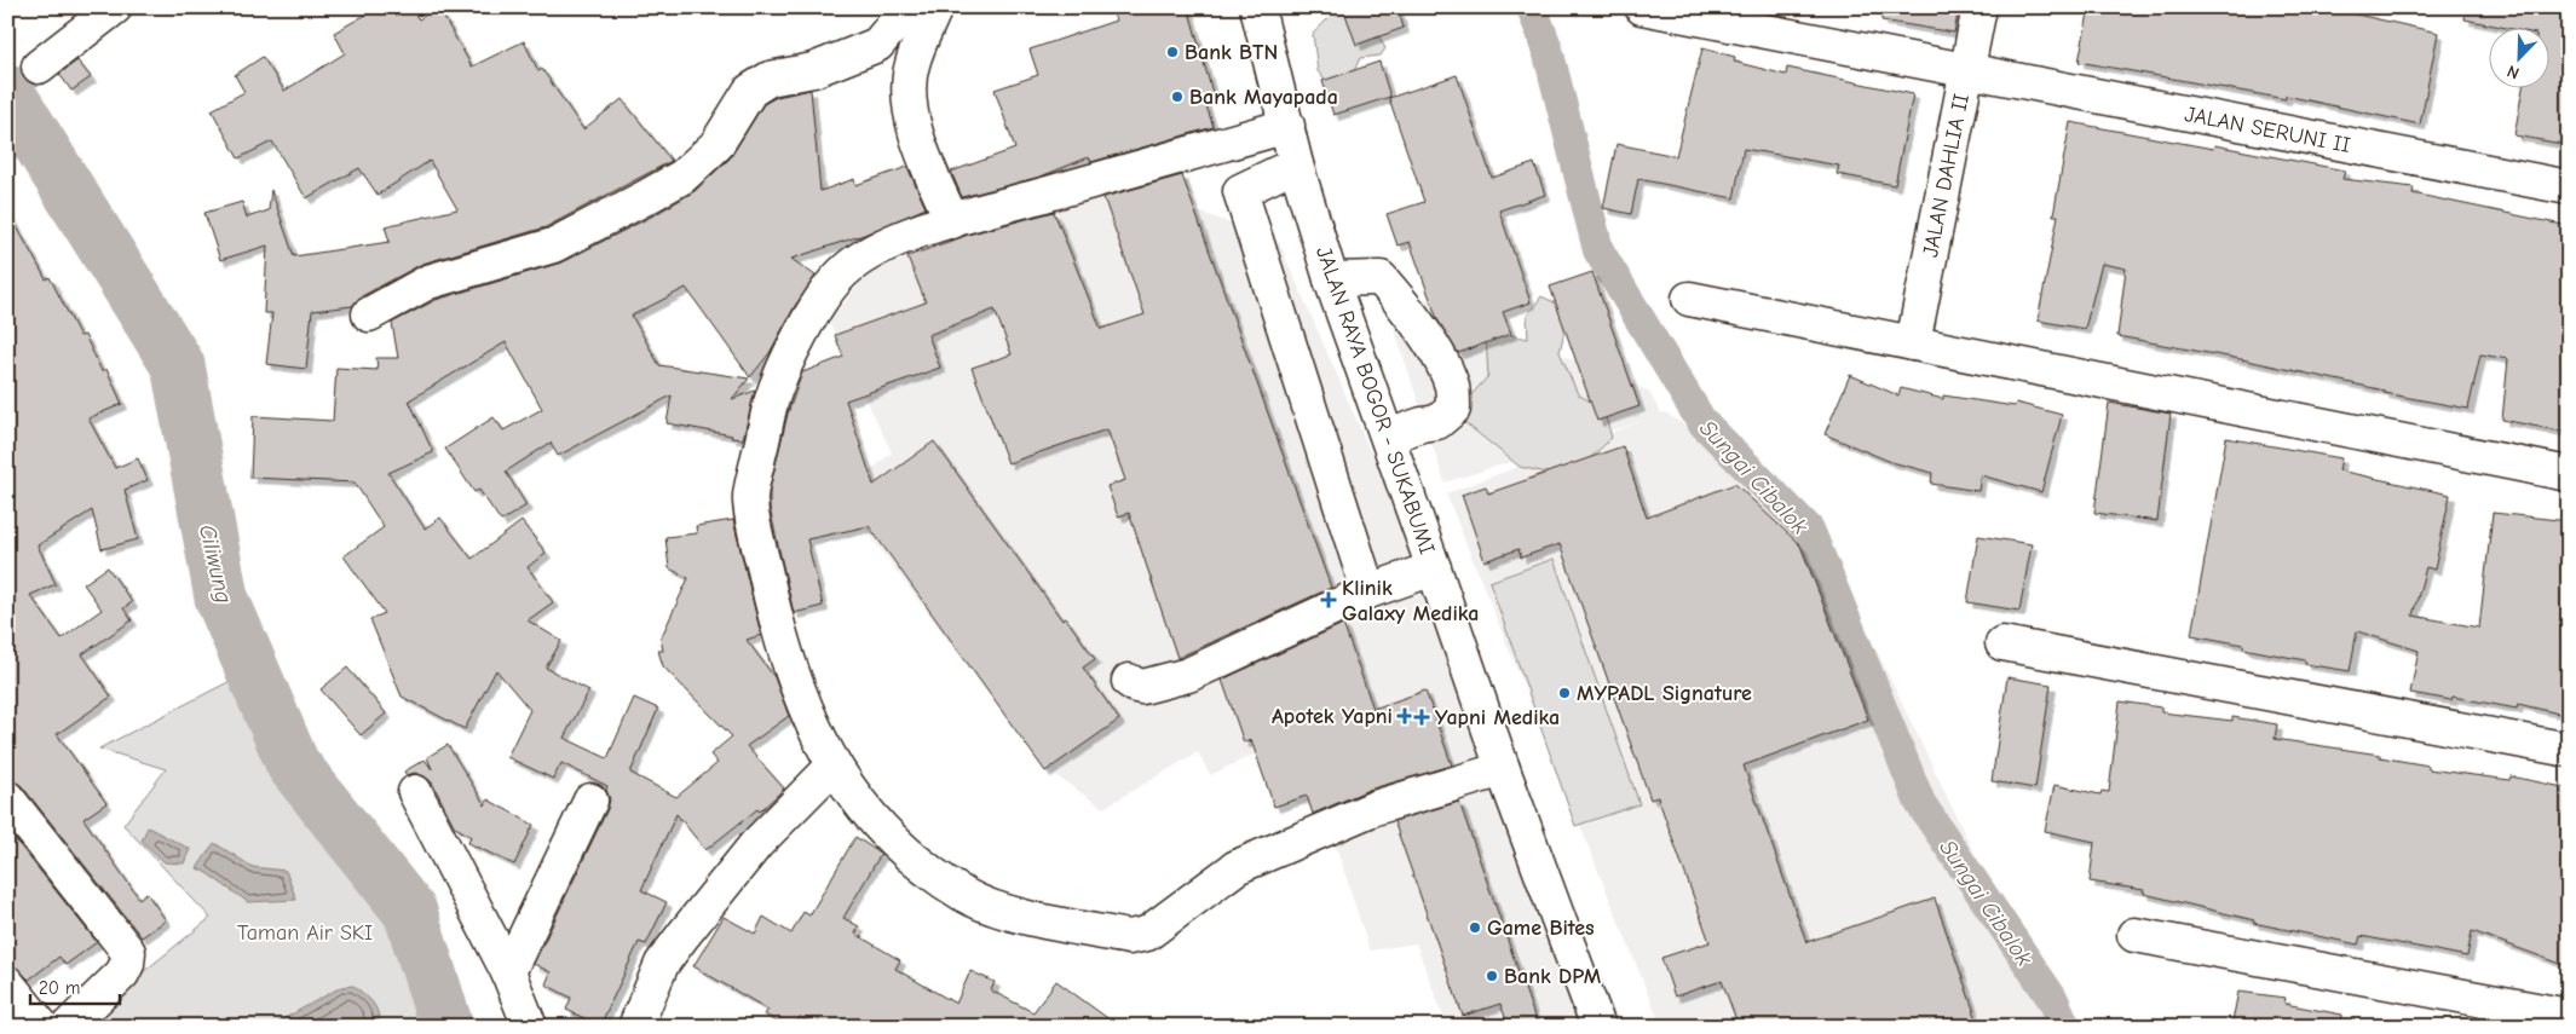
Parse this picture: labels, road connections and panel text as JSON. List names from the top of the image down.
{
  "streets": {
    "main road": ["JALAN SERUNI II", "JALAN DAHLIA II", "JALAN RAYA BOGOR - SUKABUMI"]
  },
  "crossings": [
    ["JALAN SERUNI II", "JALAN DAHLIA II"]
  ],
  "water": ["Sungai Cibalok", "Ciliwung"],
  "parks": ["Taman Air SKI"],
  "places": {
    "other": [
      "Bank BTN",
      "Bank Mayapada",
      "MYPADL Signature",
      "Game Bites",
      "Bank DPM"
    ],
    "health": ["Klinik Galaxy Medika", "Apotek Yapni", "Yapni Medika"]
  },
  "scale_bar": "20 m",
  "north": "bottom left"
}
